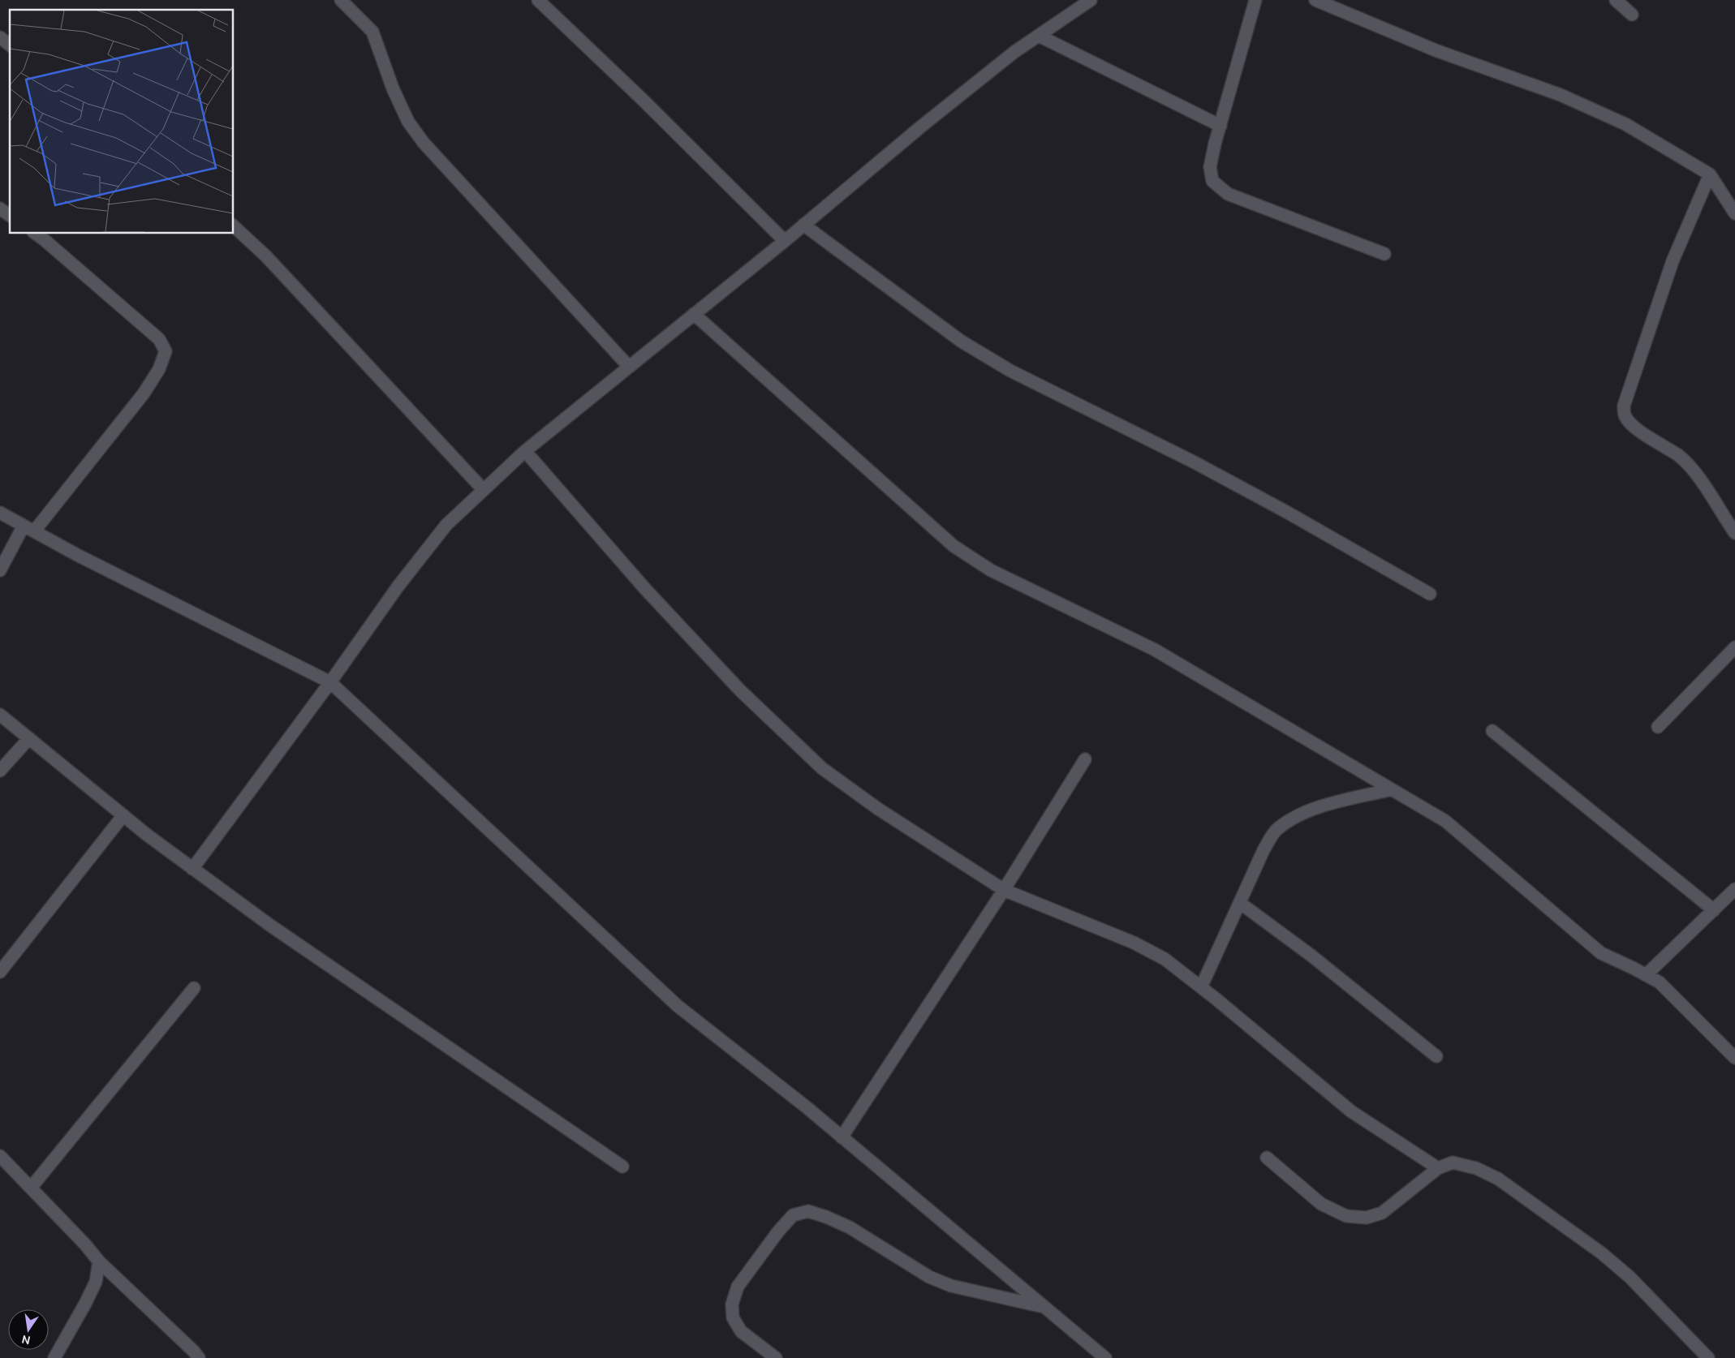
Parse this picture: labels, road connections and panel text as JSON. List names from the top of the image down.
{
  "north": "bottom"
}
